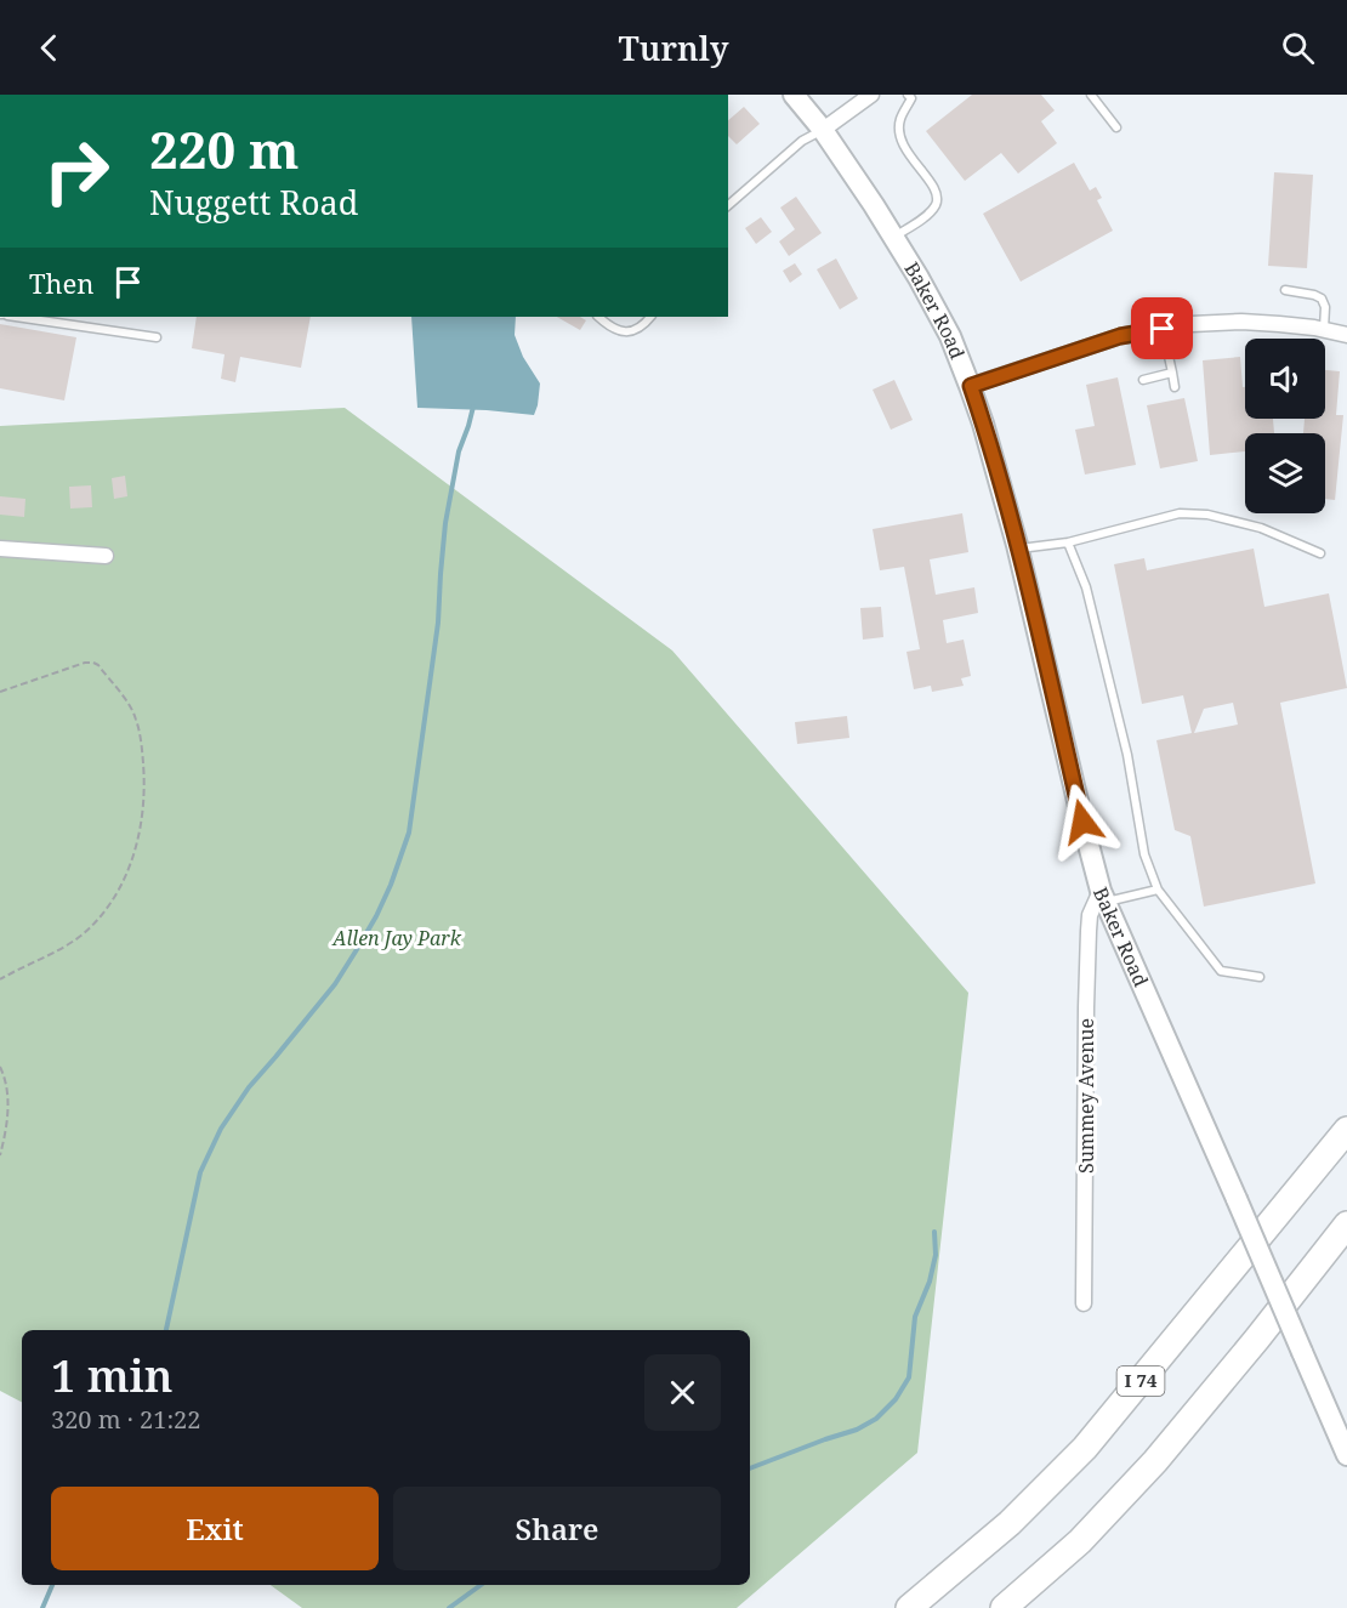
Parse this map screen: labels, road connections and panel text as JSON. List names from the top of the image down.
{
  "streets": {
    "highway": ["I 74"],
    "street": ["Baker Road", "Summey Avenue"]
  },
  "crossings": [
    ["Baker Road", "Summey Avenue"]
  ],
  "parks": ["Allen Jay Park"],
  "page": {
    "header": "Turnly",
    "turn": ["220 m", "Nuggett Road"],
    "then": "Then",
    "heading": ["1 min", "320 m · 21:22"],
    "buttons": ["Exit", "Share"]
  }
}
